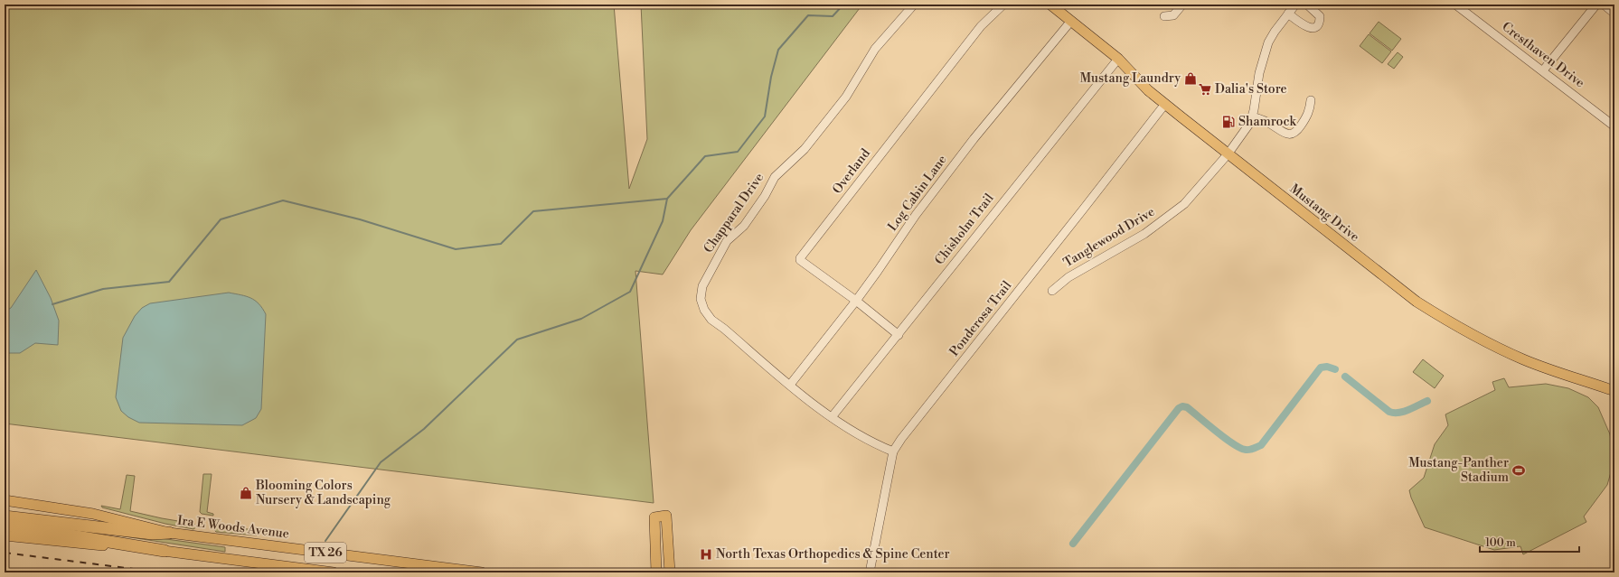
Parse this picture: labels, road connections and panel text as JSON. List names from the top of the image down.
{
  "streets": {
    "highway": ["TX 26"],
    "main road": ["Mustang Drive", "Ira E Woods Avenue"],
    "street": [
      "Cresthaven Drive",
      "Overland",
      "Log Cabin Lane",
      "Chapparal Drive",
      "Chisholm Trail",
      "Tanglewood Drive",
      "Ponderosa Trail"
    ]
  },
  "crossings": [
    ["Overland", "Log Cabin Lane"],
    ["Overland", "Chisholm Trail"],
    ["Log Cabin Lane", "Chapparal Drive"],
    ["Log Cabin Lane", "Mustang Drive"],
    ["Chapparal Drive", "Chisholm Trail"],
    ["Chapparal Drive", "Ponderosa Trail"],
    ["Mustang Drive", "Chisholm Trail"],
    ["Mustang Drive", "Tanglewood Drive"],
    ["Mustang Drive", "Ponderosa Trail"],
    ["Ira E Woods Avenue", "TX 26"]
  ],
  "places": {
    "shop": ["Mustang Laundry", "Blooming Colors Nursery & Landscaping"],
    "supermarket": ["Dalia's Store"],
    "fuel station": ["Shamrock"],
    "sports": ["Mustang-Panther Stadium"],
    "hospital": ["North Texas Orthopedics & Spine Center"]
  },
  "scale_bar": "100 m"
}
